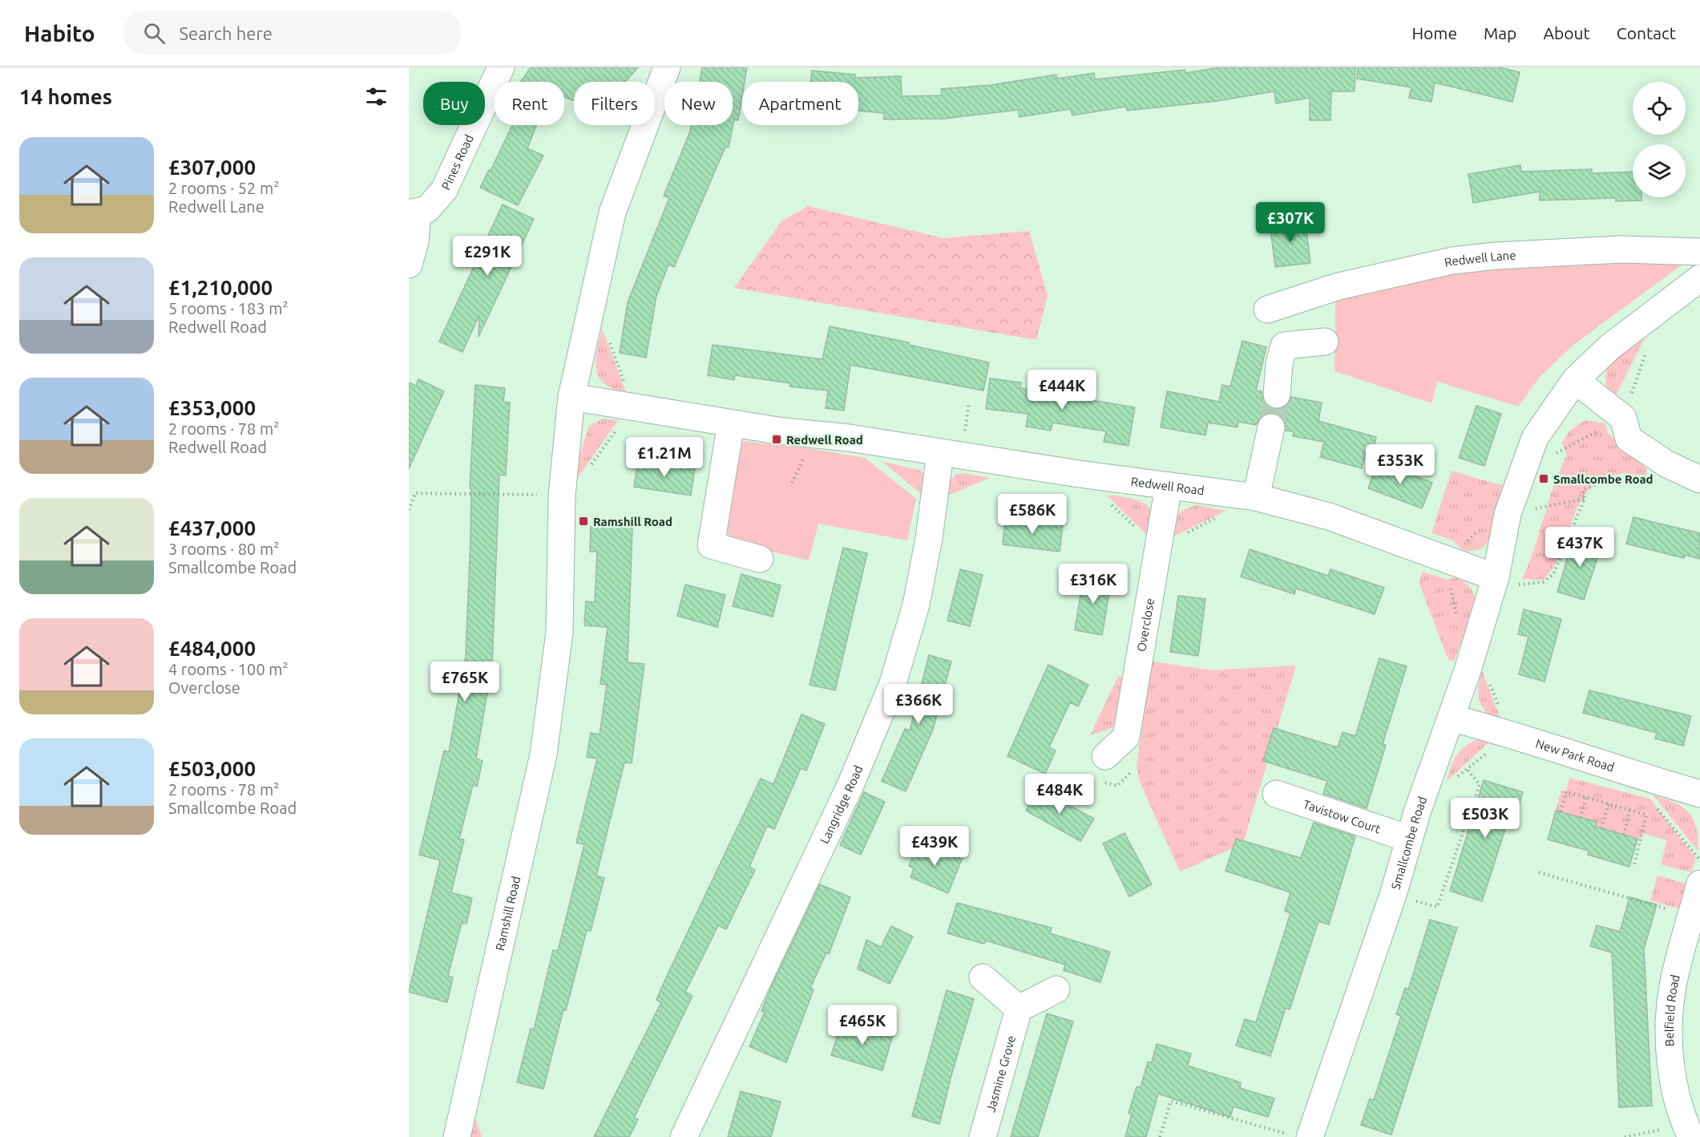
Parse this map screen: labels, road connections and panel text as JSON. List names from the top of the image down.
{
  "streets": {
    "street": [
      "Pines Road",
      "Redwell Lane",
      "Redwell Road",
      "Overclose",
      "New Park Road",
      "Langridge Road",
      "Tavistow Court",
      "Smallcombe Road",
      "Ramshill Road",
      "Belfield Road",
      "Jasmine Grove"
    ]
  },
  "crossings": [
    ["Redwell Road", "Overclose"],
    ["Redwell Road", "Langridge Road"],
    ["Redwell Road", "Smallcombe Road"],
    ["Redwell Road", "Ramshill Road"],
    ["New Park Road", "Smallcombe Road"],
    ["Tavistow Court", "Smallcombe Road"]
  ],
  "places": {
    "transit": ["Redwell Road", "Smallcombe Road", "Ramshill Road"]
  },
  "page": {
    "header": "Habito",
    "search": "Search here",
    "nav": [
      "Home",
      "Map",
      "About",
      "Contact"
    ],
    "heading": "14 homes",
    "chip": [
      "Buy",
      "Rent",
      "Filters",
      "New",
      "Apartment"
    ],
    "list": [
      {
        "name": "£307,000",
        "note": "2 rooms · 52 m² · Redwell Lane"
      },
      {
        "name": "£1,210,000",
        "note": "5 rooms · 183 m² · Redwell Road"
      },
      {
        "name": "£353,000",
        "note": "2 rooms · 78 m² · Redwell Road"
      },
      {
        "name": "£437,000",
        "note": "3 rooms · 80 m² · Smallcombe Road"
      },
      {
        "name": "£484,000",
        "note": "4 rooms · 100 m² · Overclose"
      },
      {
        "name": "£503,000",
        "note": "2 rooms · 78 m² · Smallcombe Road"
      }
    ],
    "price": [
      "£307K",
      "£291K",
      "£444K",
      "£1.21M",
      "£353K",
      "£586K",
      "£437K",
      "£316K",
      "£765K",
      "£366K",
      "£484K",
      "£503K",
      "£439K",
      "£465K"
    ]
  }
}
